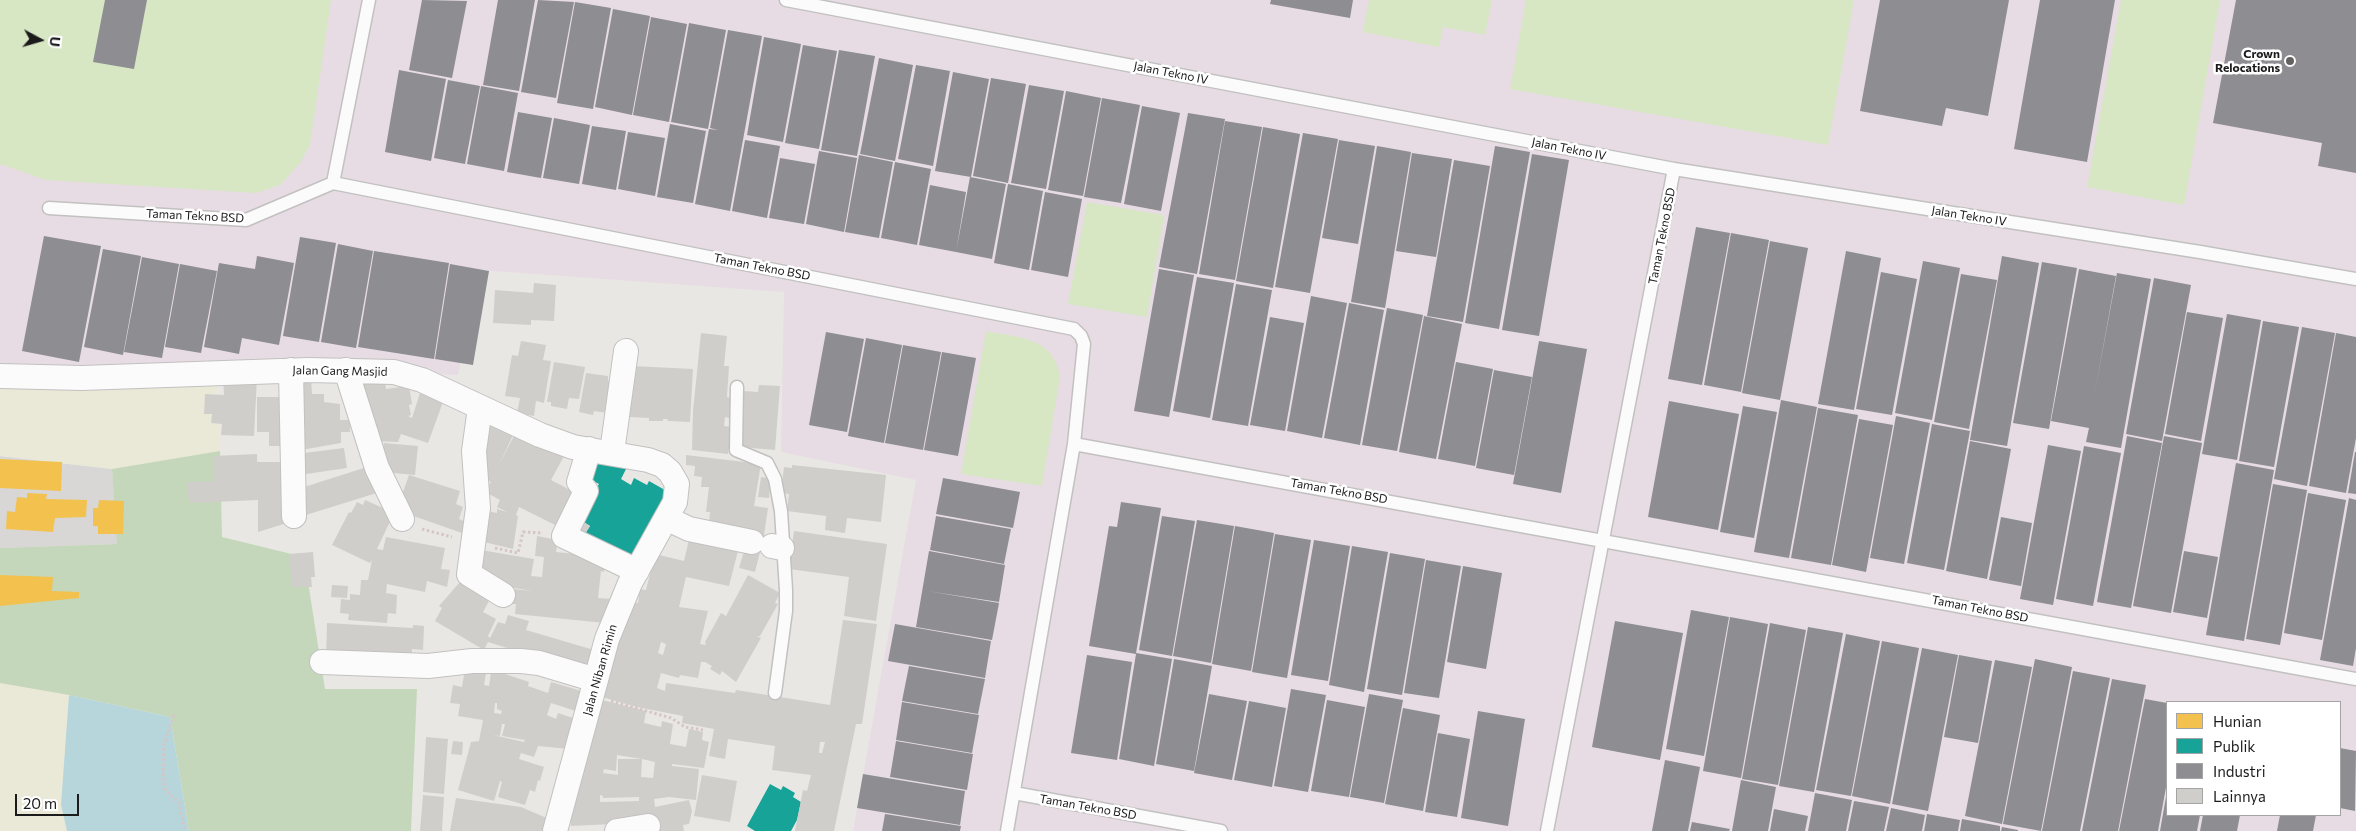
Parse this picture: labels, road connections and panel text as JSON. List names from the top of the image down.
{
  "streets": {
    "street": ["Jalan Gang Masjid", "Jalan Niban Rimin"],
    "lane": ["Jalan Tekno IV", "Taman Tekno BSD"]
  },
  "crossings": [
    ["Jalan Tekno IV", "Taman Tekno BSD"],
    ["Jalan Gang Masjid", "Jalan Niban Rimin"]
  ],
  "places": ["Crown Relocations"],
  "legend": [
    "Hunian",
    "Publik",
    "Industri",
    "Lainnya"
  ],
  "scale_bar": "20 m",
  "north": "right"
}
